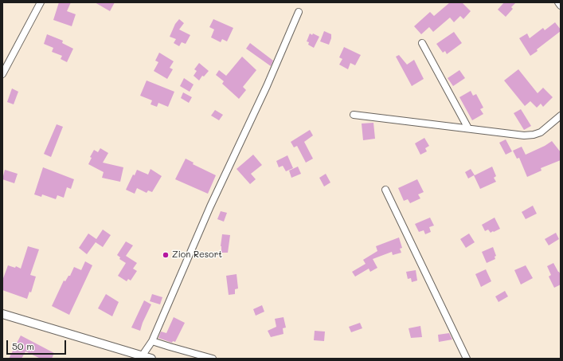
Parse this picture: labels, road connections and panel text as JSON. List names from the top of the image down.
{
  "places": ["Zion Resort"],
  "scale_bar": "50 m"
}
